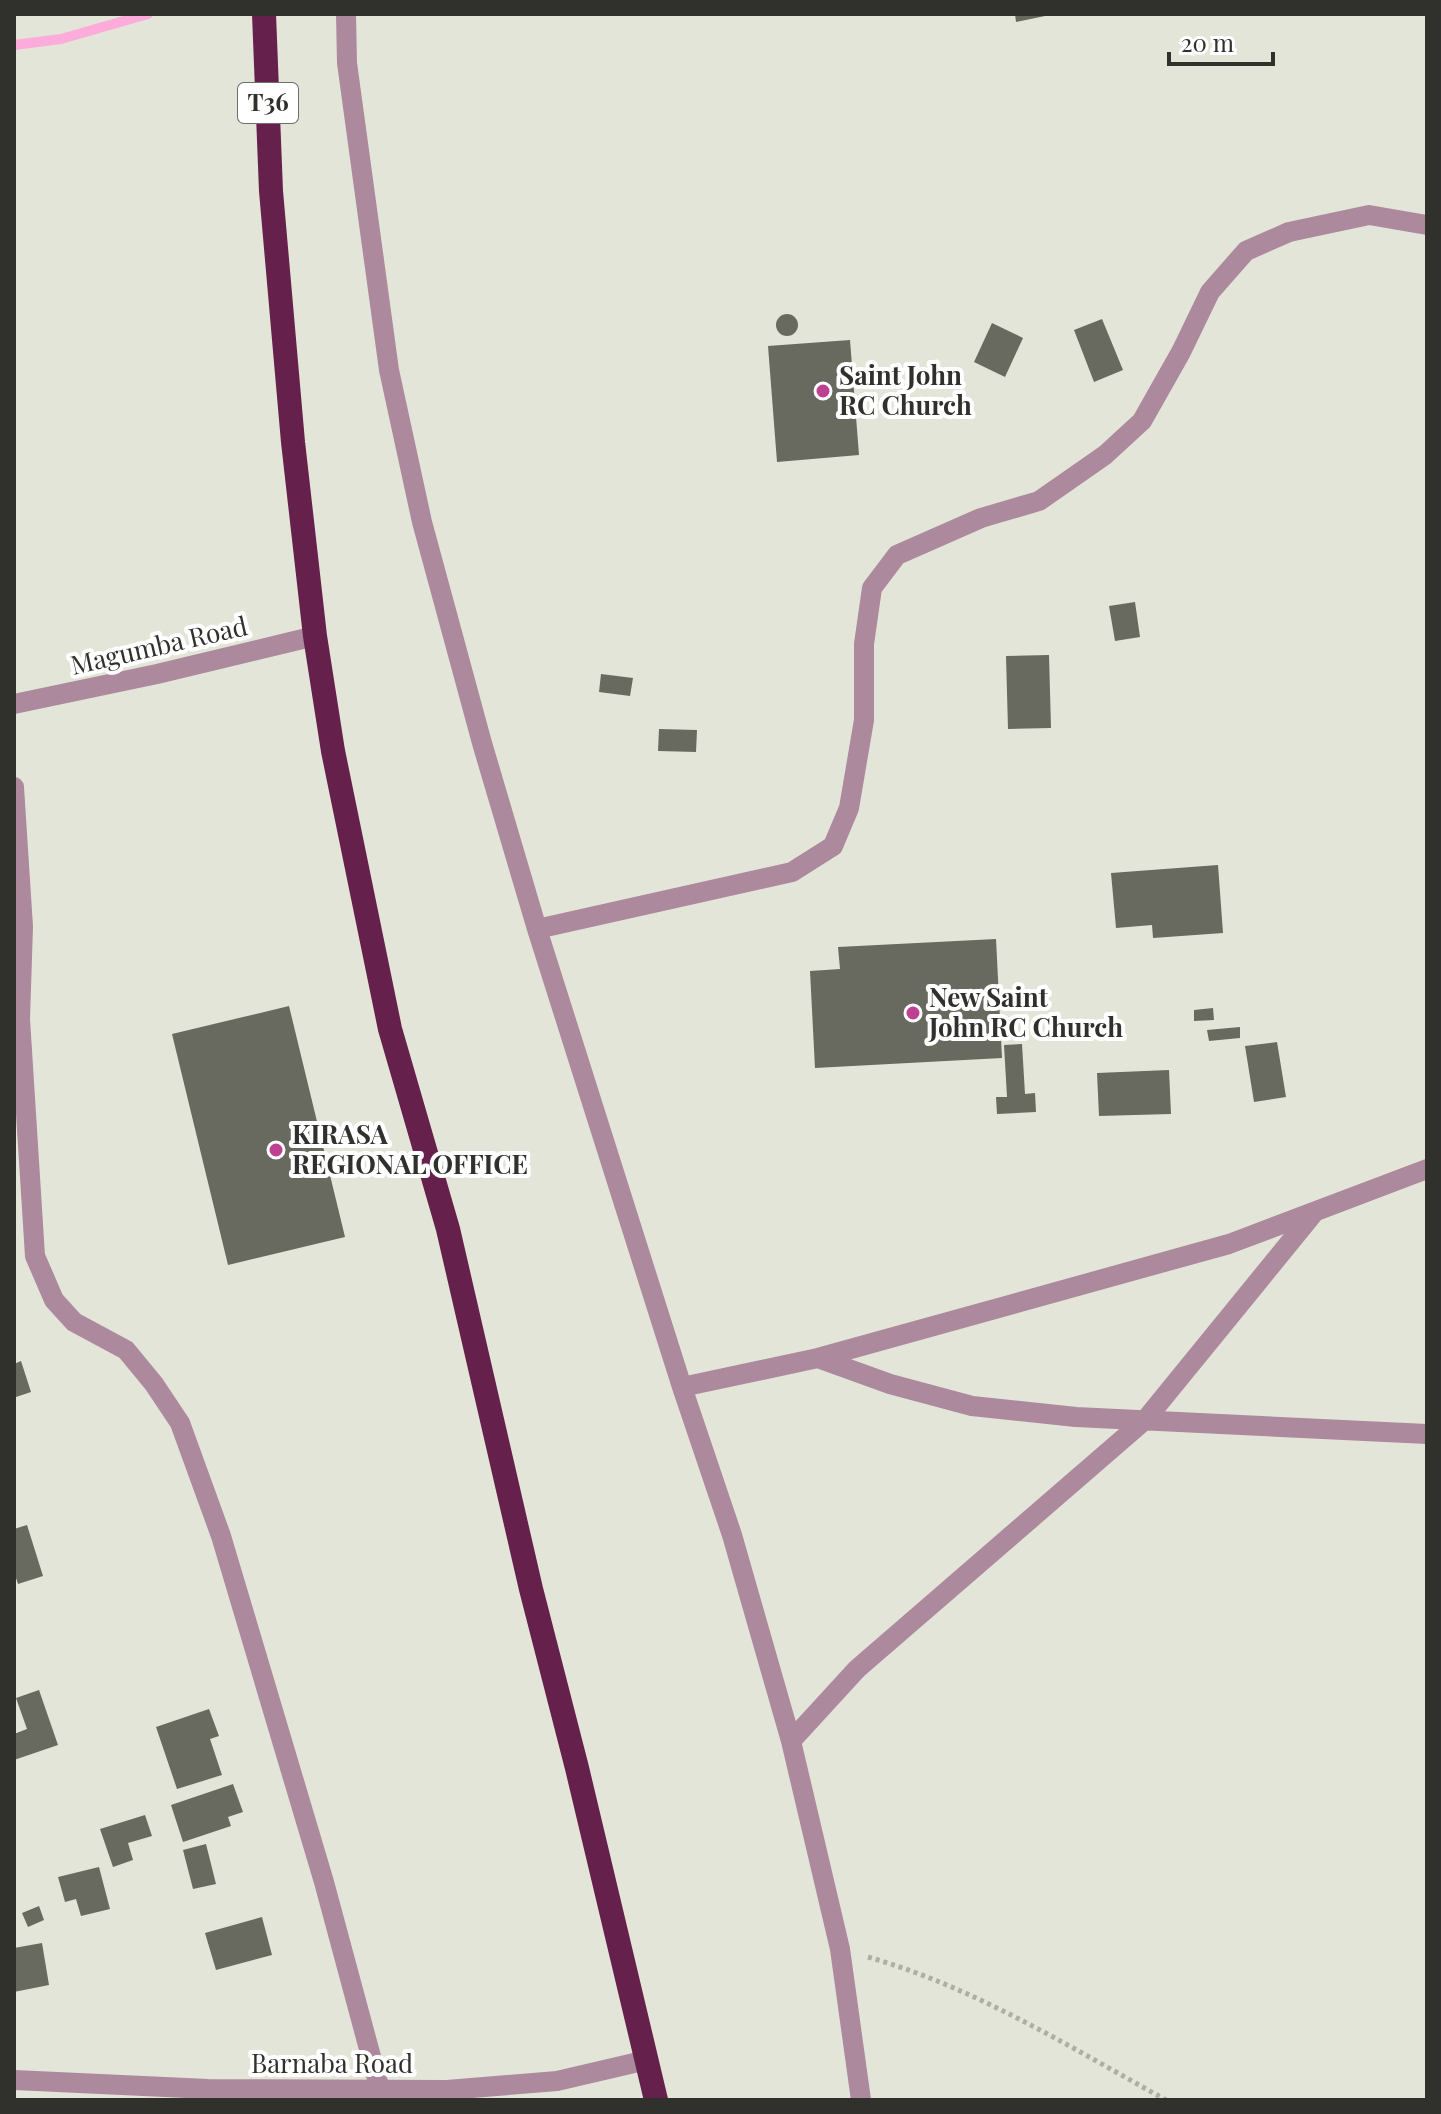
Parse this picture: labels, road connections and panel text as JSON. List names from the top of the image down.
{
  "streets": {
    "highway": ["T36"],
    "street": ["Magumba Road", "Barnaba Road"]
  },
  "crossings": [
    ["T36", "Magumba Road"],
    ["T36", "Barnaba Road"]
  ],
  "places": ["Saint John RC Church", "New Saint John RC Church", "KIRASA REGIONAL OFFICE"],
  "scale_bar": "20 m"
}
